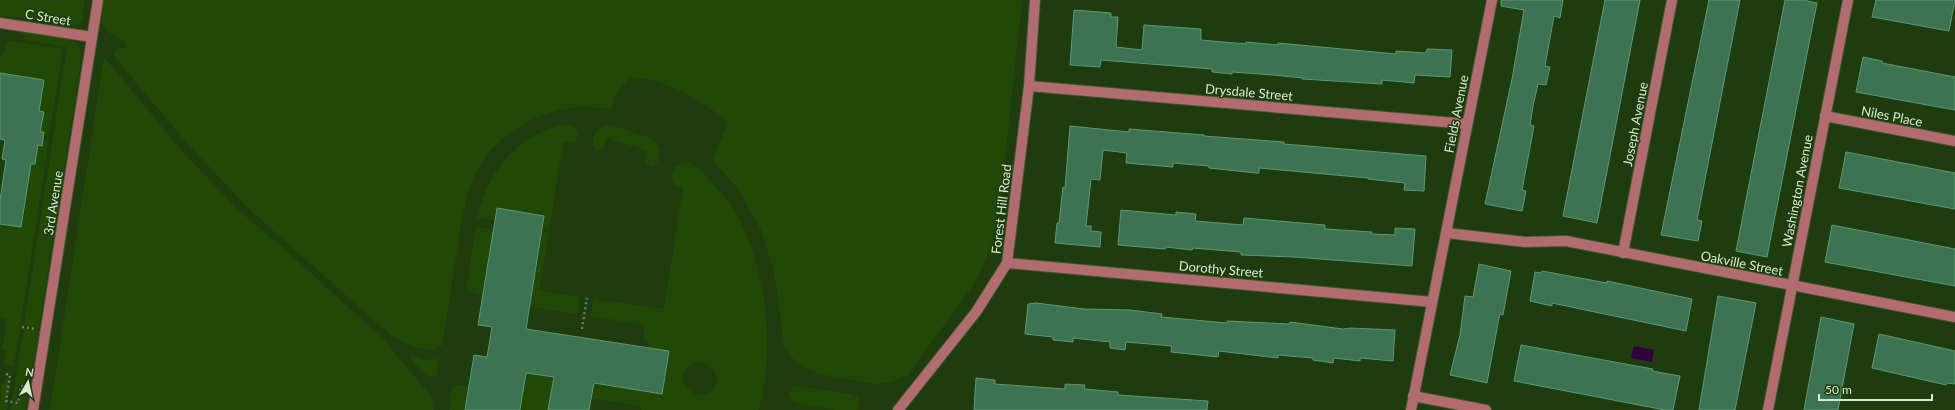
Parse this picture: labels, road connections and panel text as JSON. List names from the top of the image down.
{
  "streets": {
    "street": [
      "C Street",
      "Drysdale Street",
      "Fields Avenue",
      "Niles Place",
      "Joseph Avenue",
      "Washington Avenue",
      "3rd Avenue",
      "Forest Hill Road",
      "Oakville Street",
      "Dorothy Street"
    ]
  },
  "crossings": [
    ["C Street", "3rd Avenue"],
    ["Drysdale Street", "Fields Avenue"],
    ["Drysdale Street", "Forest Hill Road"],
    ["Fields Avenue", "Oakville Street"],
    ["Fields Avenue", "Dorothy Street"],
    ["Niles Place", "Washington Avenue"],
    ["Joseph Avenue", "Oakville Street"],
    ["Washington Avenue", "Oakville Street"],
    ["Forest Hill Road", "Dorothy Street"]
  ],
  "scale_bar": "50 m",
  "north": "top"
}
